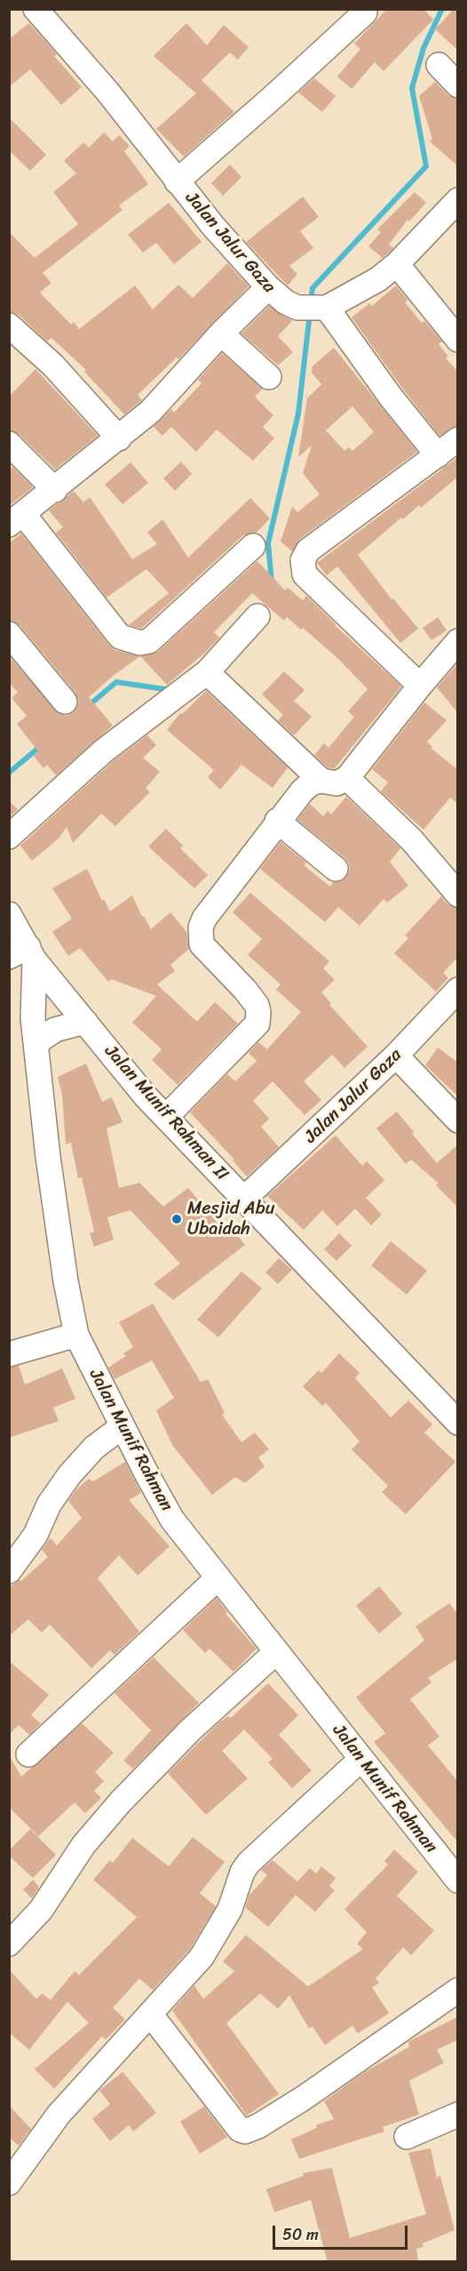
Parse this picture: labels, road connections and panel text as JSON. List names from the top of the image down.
{
  "streets": {
    "street": ["Jalan Jalur Gaza", "Jalan Munif Rahman II", "Jalan Munif Rahman"]
  },
  "crossings": [
    ["Jalan Jalur Gaza", "Jalan Munif Rahman II"],
    ["Jalan Munif Rahman II", "Jalan Munif Rahman"]
  ],
  "places": ["Mesjid Abu Ubaidah"],
  "scale_bar": "50 m"
}
